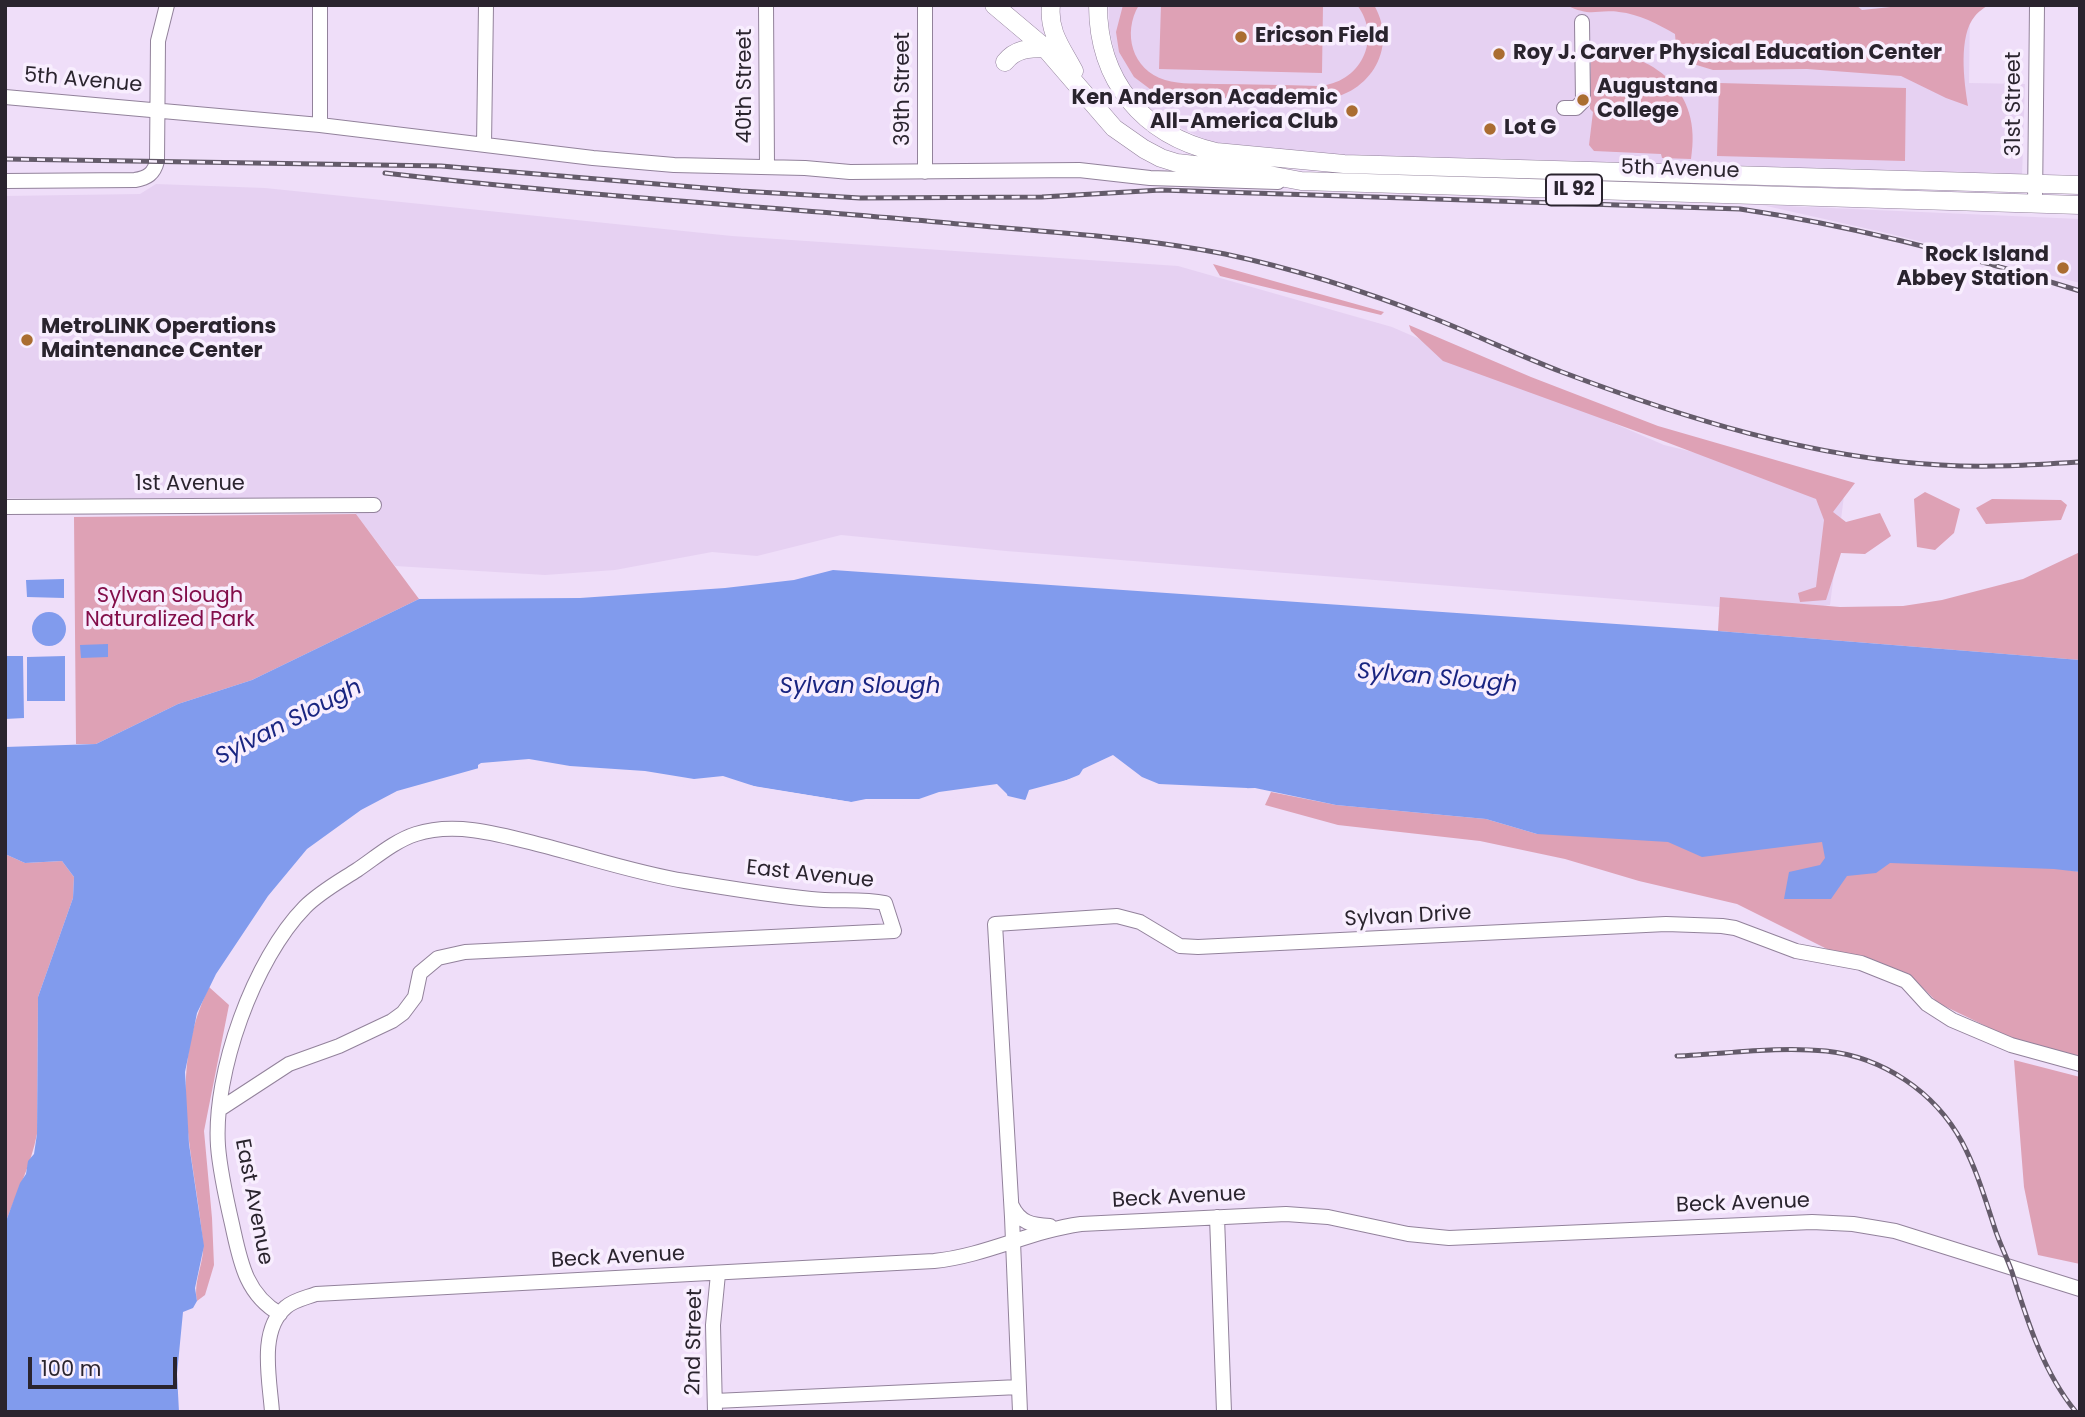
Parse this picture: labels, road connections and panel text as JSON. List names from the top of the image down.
{
  "streets": {
    "main road": ["5th Avenue", "IL 92"],
    "street": [
      "40th Street",
      "39th Street",
      "31st Street",
      "1st Avenue",
      "East Avenue",
      "Sylvan Drive",
      "Beck Avenue",
      "2nd Street"
    ]
  },
  "crossings": [
    ["5th Avenue", "40th Street"],
    ["5th Avenue", "39th Street"],
    ["5th Avenue", "31st Street"],
    ["5th Avenue", "IL 92"],
    ["East Avenue", "Beck Avenue"],
    ["Sylvan Drive", "Beck Avenue"],
    ["Beck Avenue", "2nd Street"]
  ],
  "water": ["Sylvan Slough"],
  "parks": ["Sylvan Slough Naturalized Park"],
  "places": [
    "Ericson Field",
    "Roy J. Carver Physical Education Center",
    "Augustana College",
    "Ken Anderson Academic All-America Club",
    "Lot G",
    "Rock Island Abbey Station",
    "MetroLINK Operations Maintenance Center"
  ],
  "scale_bar": "100 m"
}
